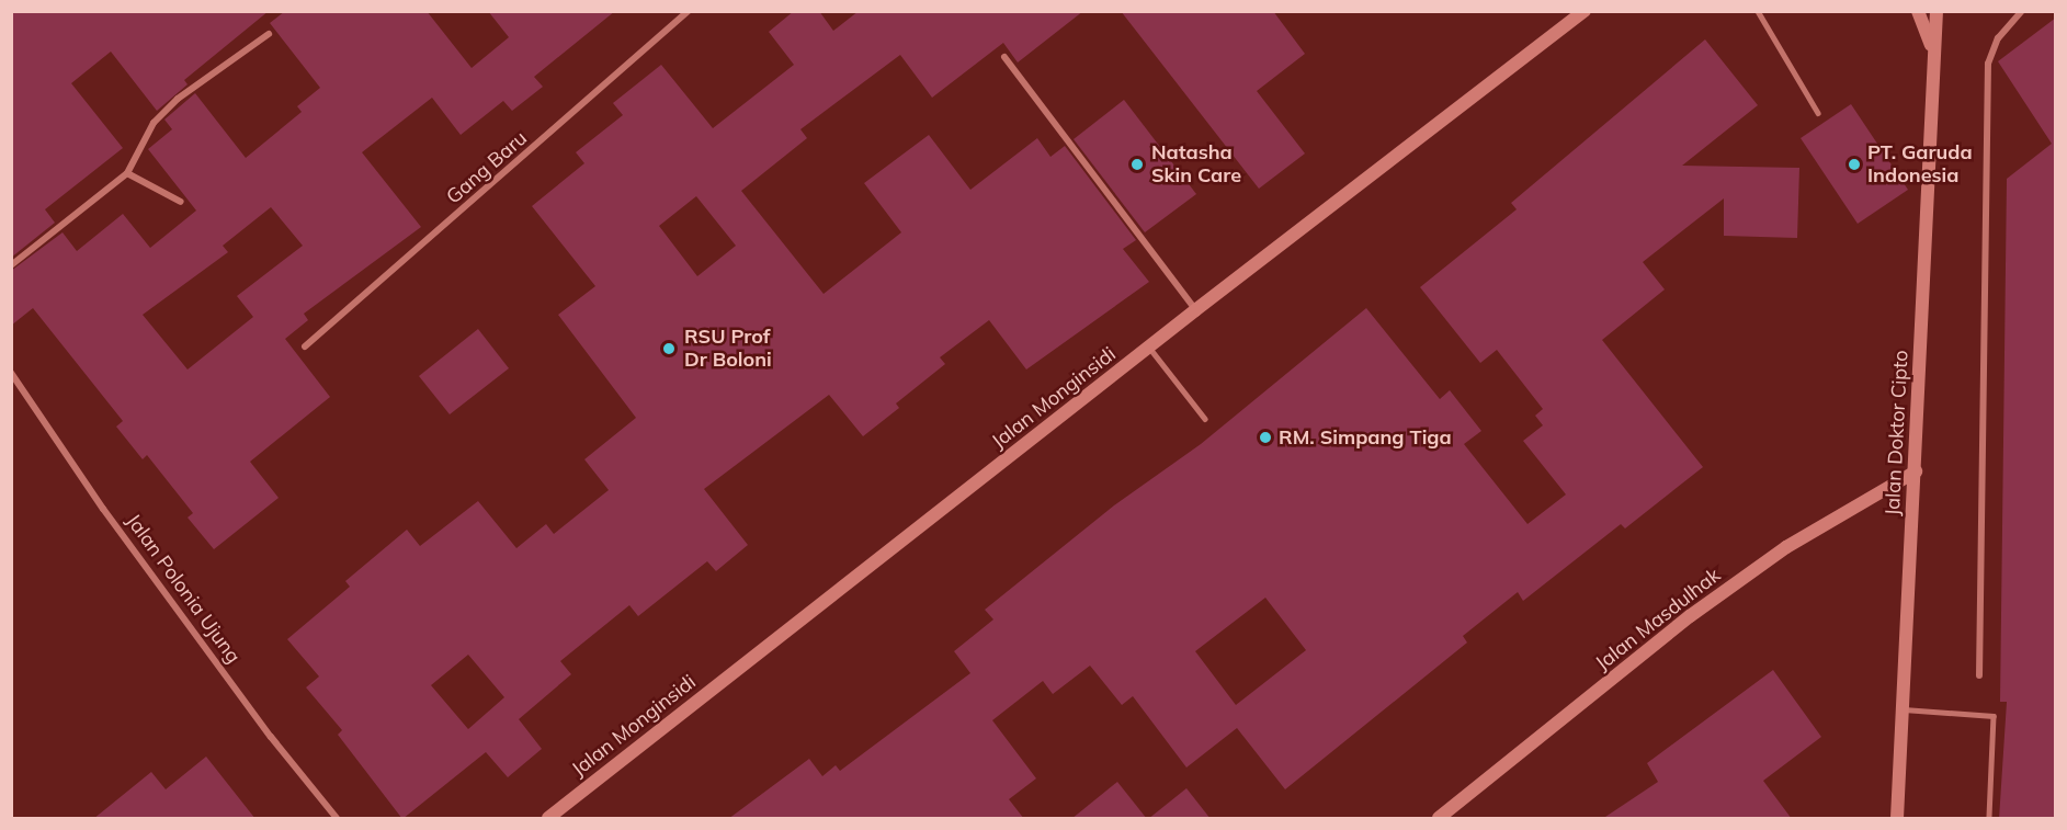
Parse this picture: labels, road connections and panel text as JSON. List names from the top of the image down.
{
  "streets": {
    "street": [
      "Gang Baru",
      "Jalan Monginsidi",
      "Jalan Doktor Cipto",
      "Jalan Polonia Ujung",
      "Jalan Masdulhak"
    ]
  },
  "crossings": [
    ["Jalan Doktor Cipto", "Jalan Masdulhak"]
  ],
  "places": [
    "Natasha Skin Care",
    "PT. Garuda Indonesia",
    "RSU Prof Dr Boloni",
    "RM. Simpang Tiga"
  ]
}
